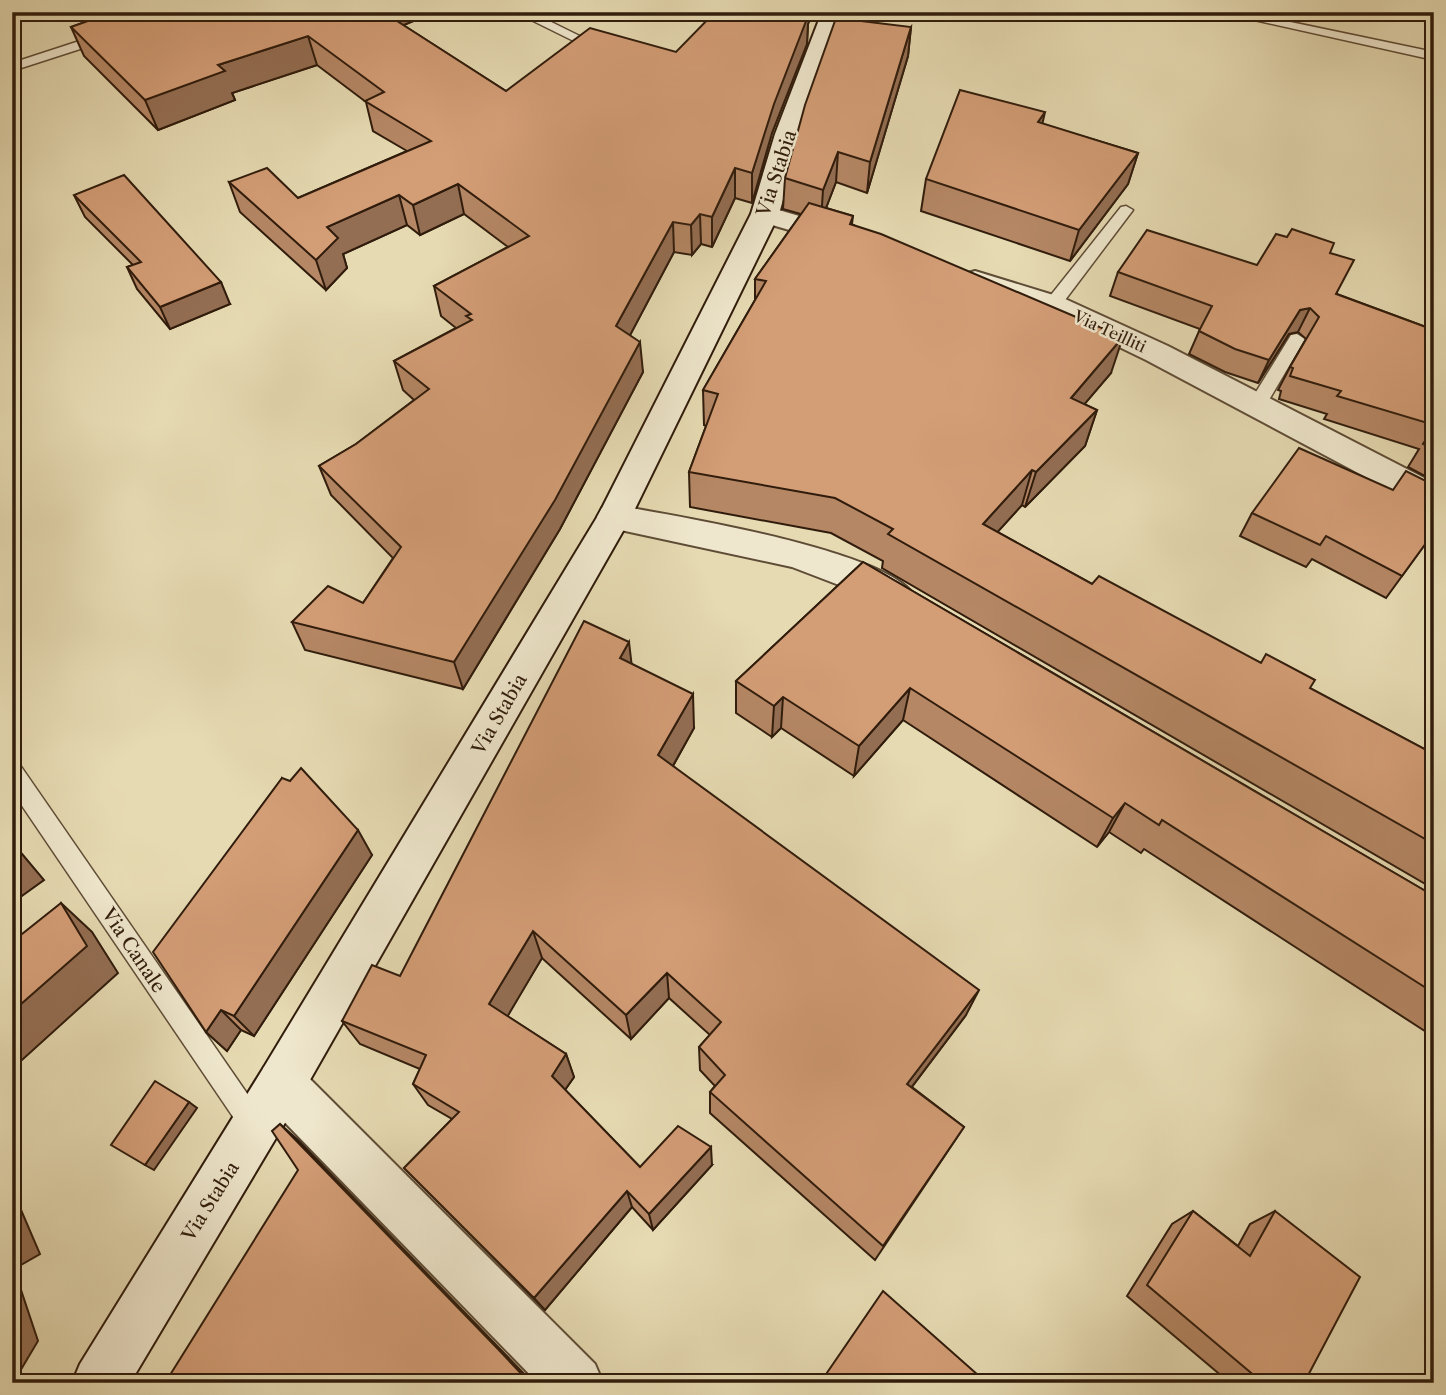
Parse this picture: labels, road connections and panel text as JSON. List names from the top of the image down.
{
  "streets": {
    "main road": ["Via Stabia", "Via Teilliti"],
    "lane": ["Via Canale"]
  },
  "crossings": [
    ["Via Stabia", "Via Canale"]
  ]
}
